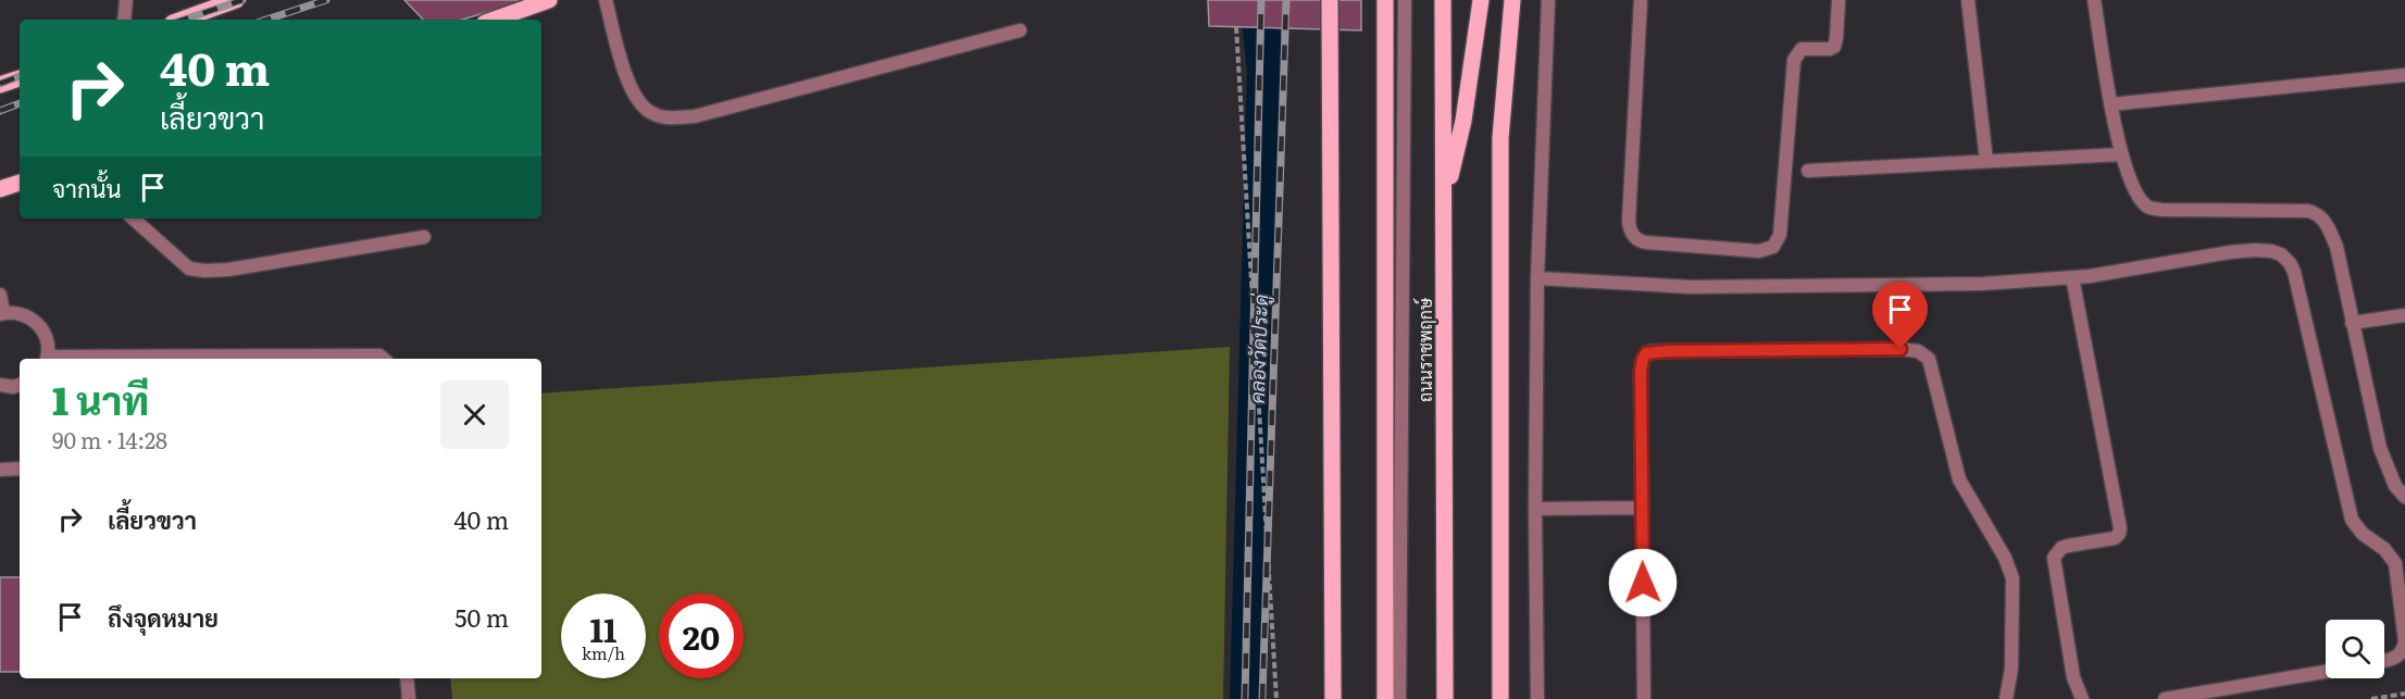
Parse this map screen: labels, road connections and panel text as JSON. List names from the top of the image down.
{
  "streets": {
    "main road": ["ถนนราชพฤกษ์"]
  },
  "water": ["คลองวัดประดู่"],
  "page": {
    "turn": ["40 m", "เลี้ยวขวา"],
    "then": "จากนั้น",
    "heading": ["1 นาที", "90 m · 14:28"],
    "list": [
      {
        "name": "เลี้ยวขวา",
        "value": "40 m"
      },
      {
        "name": "ถึงจุดหมาย",
        "value": "50 m"
      }
    ],
    "speed": "11 km/h",
    "limit": "20"
  }
}
